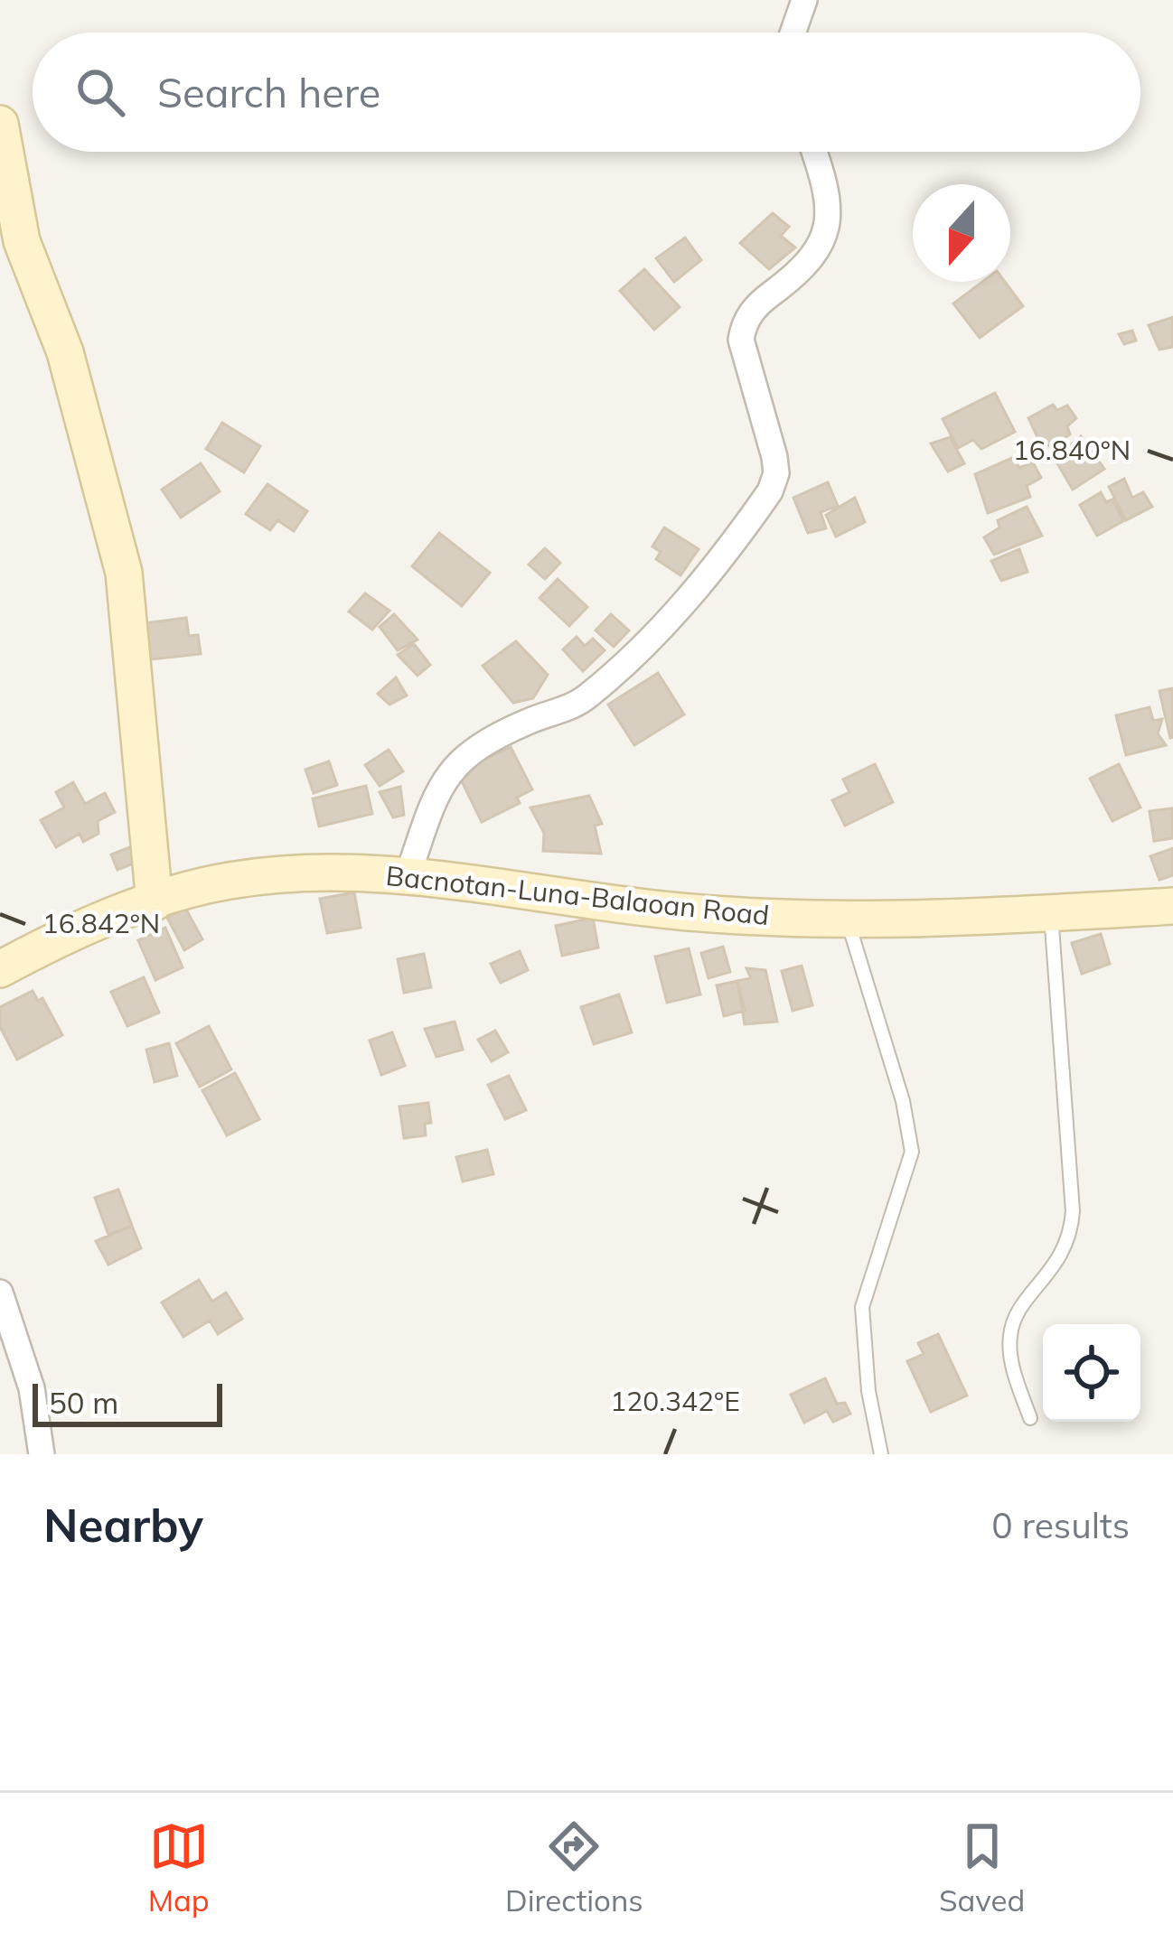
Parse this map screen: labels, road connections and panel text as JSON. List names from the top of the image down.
{
  "streets": {
    "main road": ["Bacnotan-Luna-Balaoan Road"]
  },
  "scale_bar": "50 m",
  "north": "bottom",
  "page": {
    "search": "Search here",
    "scale": "50 m",
    "heading": ["Nearby", "0 results"],
    "nav": ["Map", "Directions", "Saved"]
  },
  "coordinates": ["16.840°N", "16.842°N", "120.342°E"]
}
